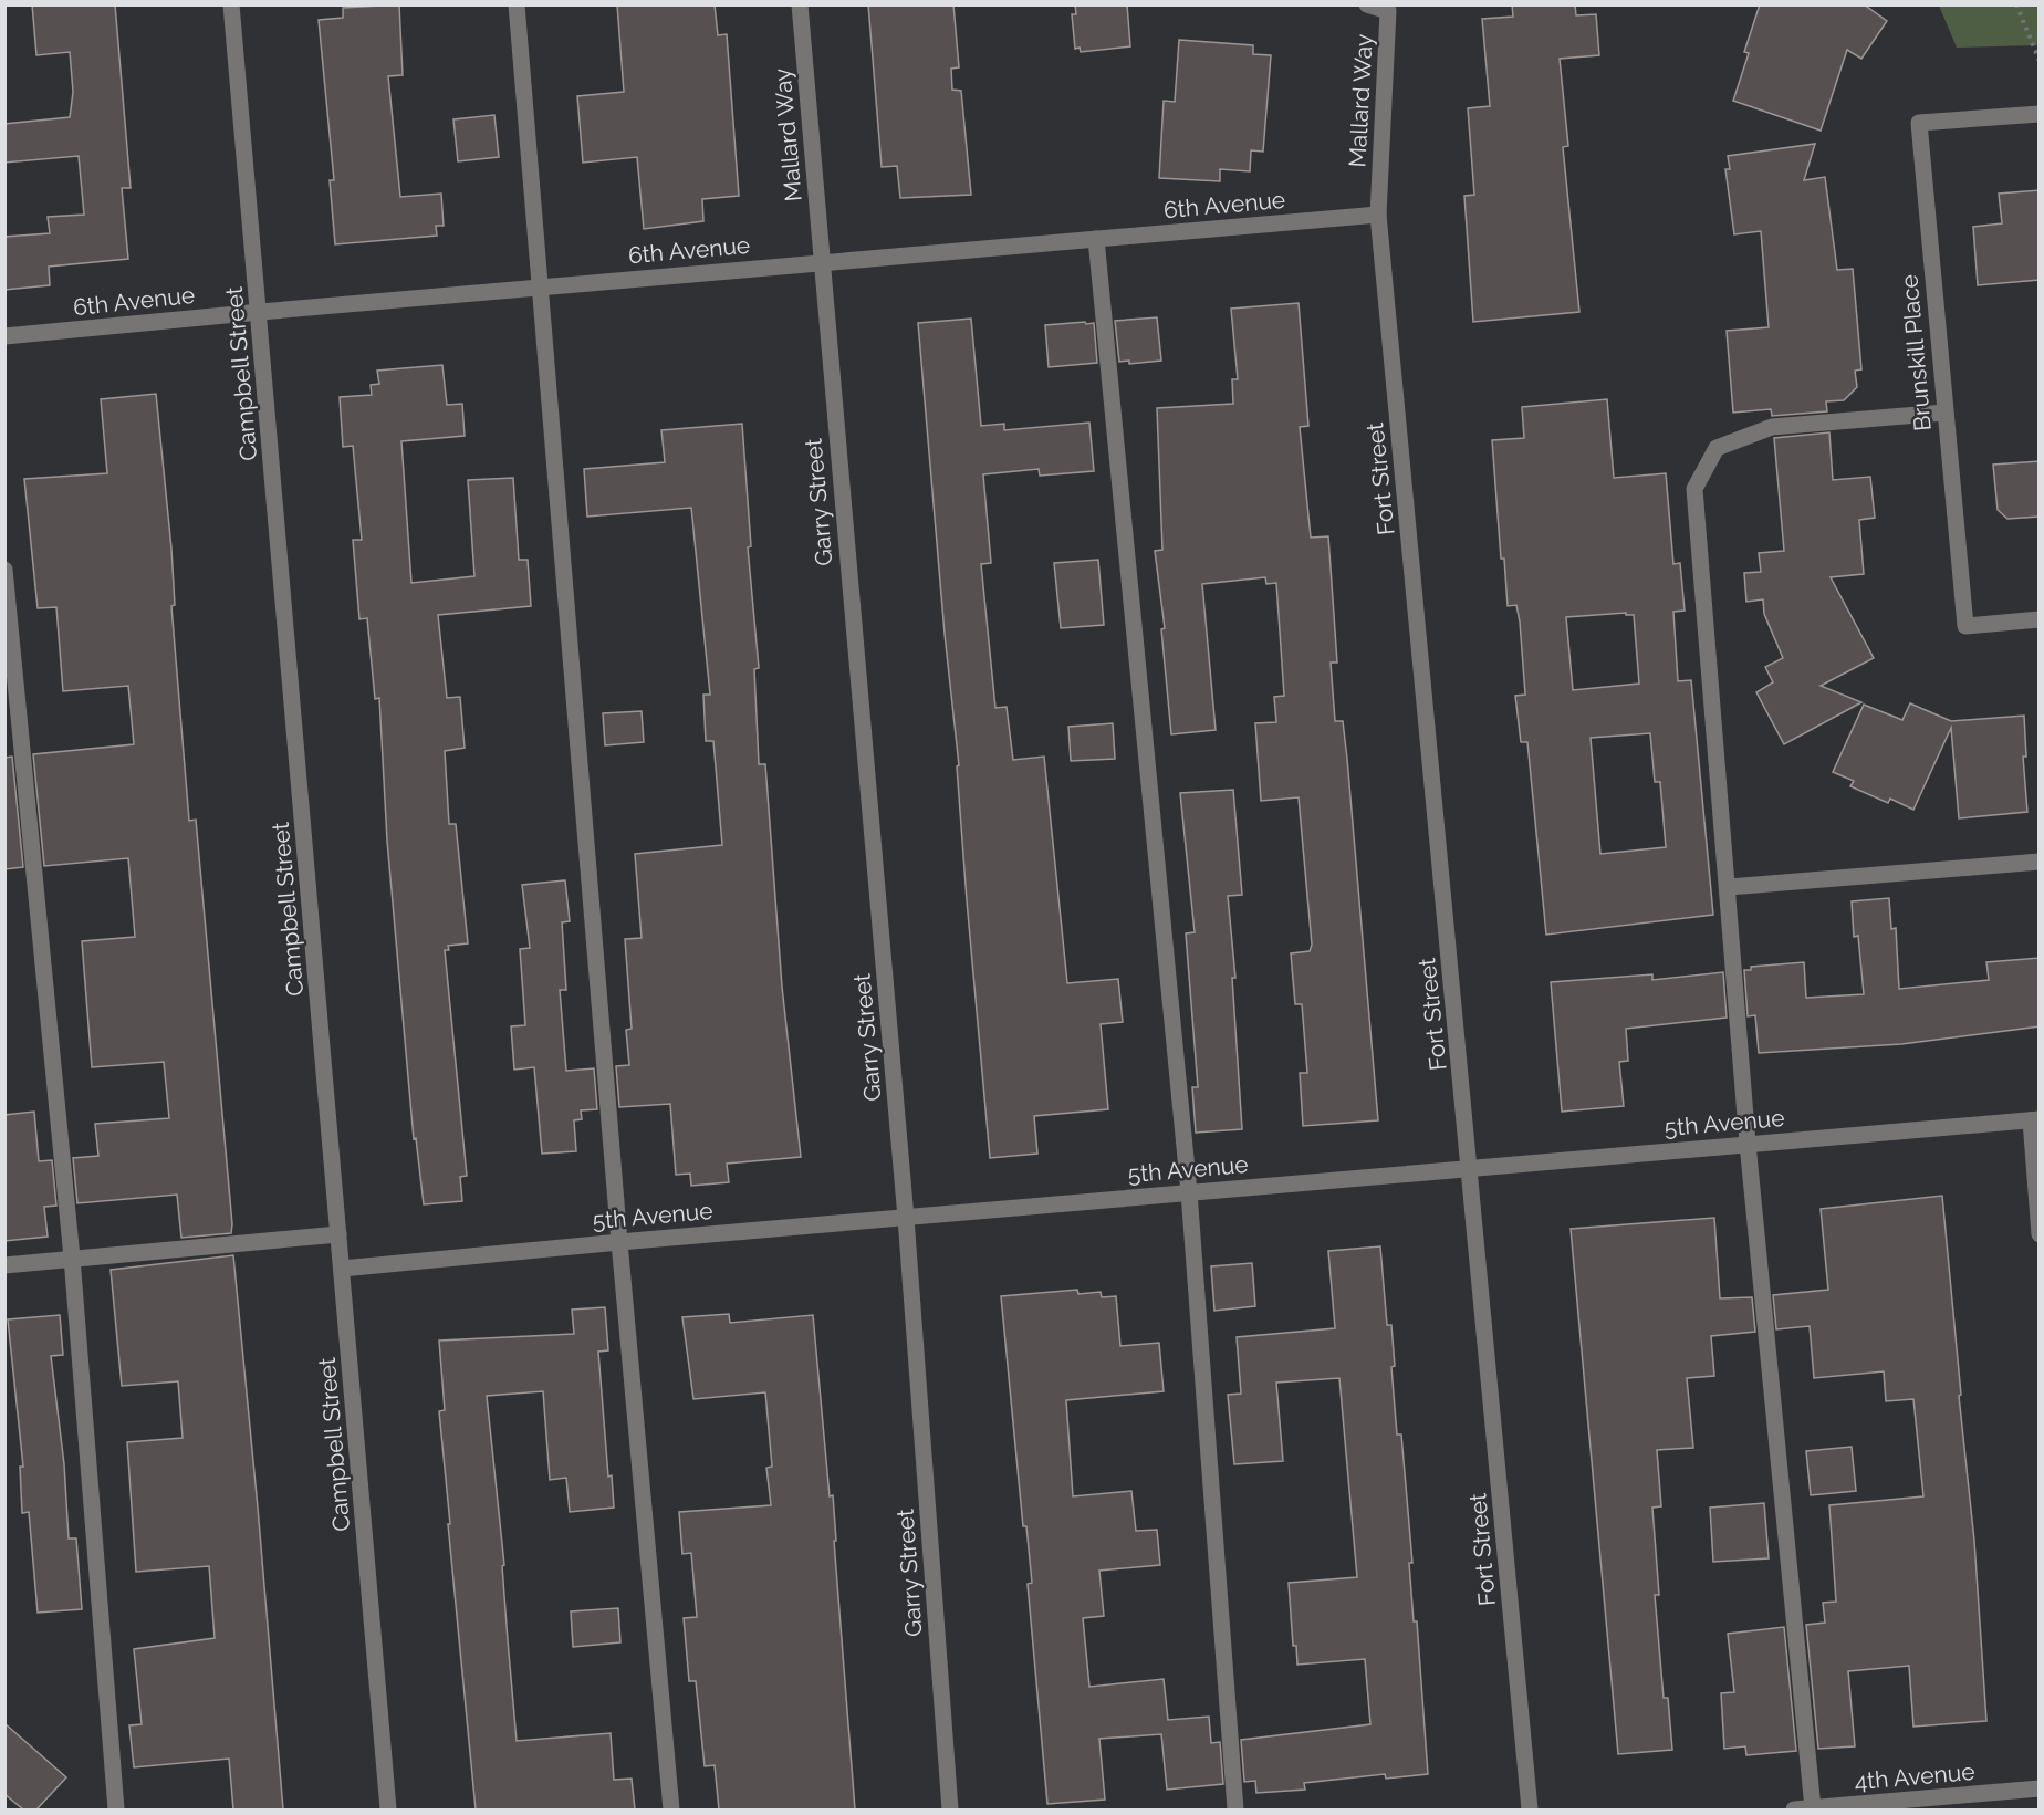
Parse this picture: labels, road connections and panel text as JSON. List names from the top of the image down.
{
  "streets": {
    "street": [
      "Mallard Way",
      "6th Avenue",
      "Brunskill Place",
      "Campbell Street",
      "Fort Street",
      "Garry Street",
      "5th Avenue",
      "4th Avenue"
    ]
  },
  "crossings": [
    ["Mallard Way", "6th Avenue"],
    ["Mallard Way", "Fort Street"],
    ["Mallard Way", "Garry Street"],
    ["6th Avenue", "Campbell Street"],
    ["6th Avenue", "Fort Street"],
    ["6th Avenue", "Garry Street"],
    ["Campbell Street", "5th Avenue"],
    ["Fort Street", "5th Avenue"],
    ["Garry Street", "5th Avenue"]
  ]
}
